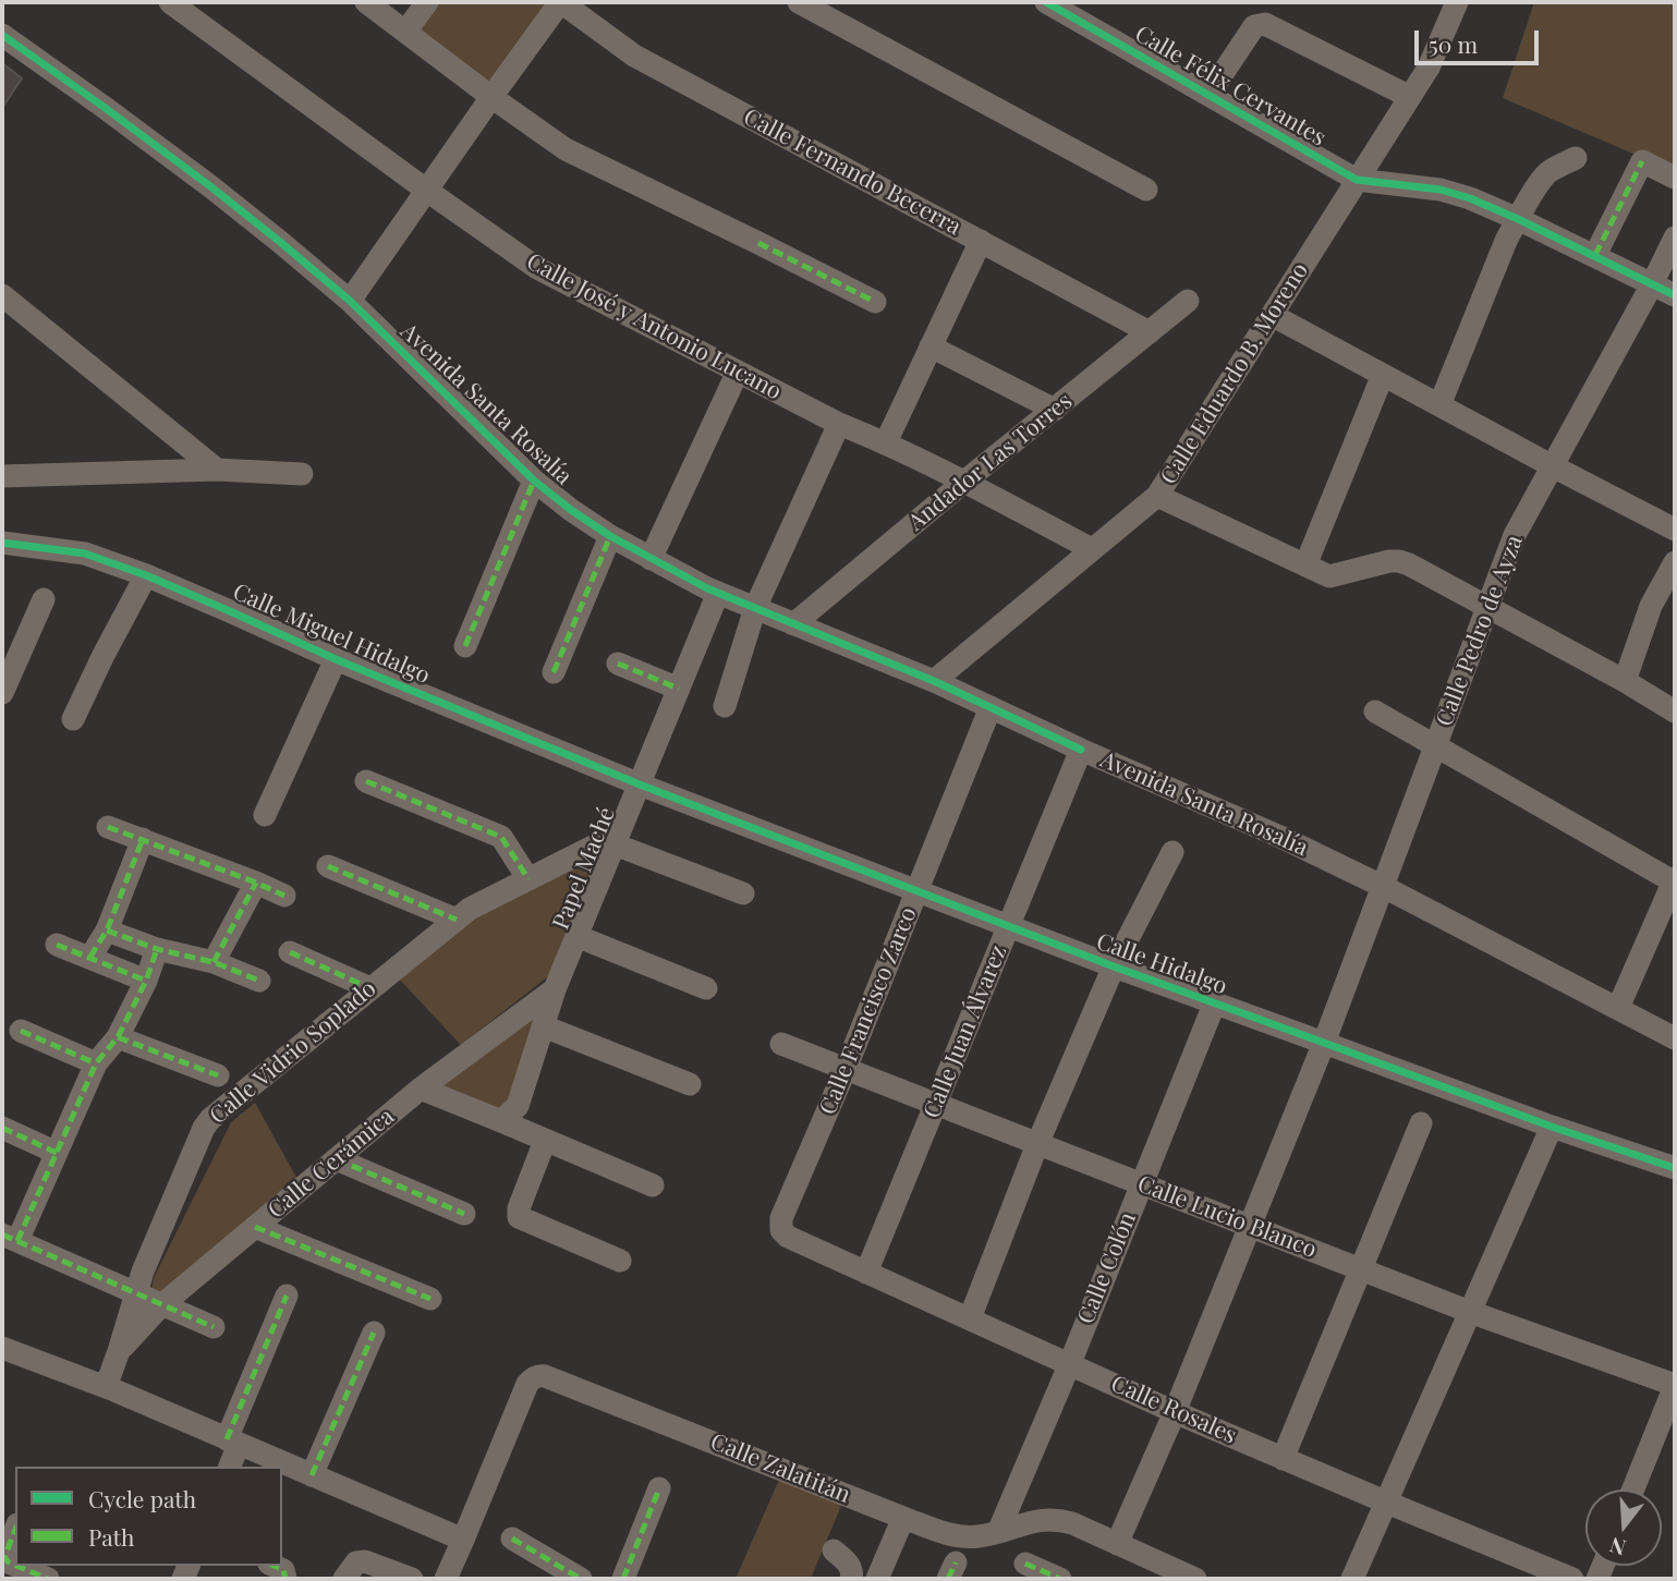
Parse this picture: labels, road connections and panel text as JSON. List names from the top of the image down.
{
  "streets": {
    "street": [
      "Calle Félix Cervantes",
      "Calle Fernando Becerra",
      "Calle José y Antonio Lucano",
      "Calle Eduardo B. Moreno",
      "Avenida Santa Rosalía",
      "Andador Las Torres",
      "Calle Pedro de Ayza",
      "Calle Miguel Hidalgo",
      "Papel Maché",
      "Calle Hidalgo",
      "Calle Francisco Zarco",
      "Calle Juan Álvarez",
      "Calle Vidrio Soplado",
      "Calle Cerámica",
      "Calle Lucio Blanco",
      "Calle Colón",
      "Calle Rosales",
      "Calle Zalatitán"
    ]
  },
  "crossings": [
    ["Calle Félix Cervantes", "Calle Eduardo B. Moreno"],
    ["Calle Fernando Becerra", "Andador Las Torres"],
    ["Calle José y Antonio Lucano", "Calle Eduardo B. Moreno"],
    ["Calle José y Antonio Lucano", "Andador Las Torres"],
    ["Calle Eduardo B. Moreno", "Avenida Santa Rosalía"],
    ["Avenida Santa Rosalía", "Andador Las Torres"],
    ["Avenida Santa Rosalía", "Calle Pedro de Ayza"],
    ["Avenida Santa Rosalía", "Papel Maché"],
    ["Avenida Santa Rosalía", "Calle Francisco Zarco"],
    ["Avenida Santa Rosalía", "Calle Juan Álvarez"],
    ["Calle Pedro de Ayza", "Calle Hidalgo"],
    ["Calle Pedro de Ayza", "Calle Lucio Blanco"],
    ["Calle Pedro de Ayza", "Calle Rosales"],
    ["Calle Pedro de Ayza", "Calle Zalatitán"],
    ["Calle Miguel Hidalgo", "Papel Maché"],
    ["Calle Miguel Hidalgo", "Calle Hidalgo"],
    ["Papel Maché", "Calle Hidalgo"],
    ["Papel Maché", "Calle Vidrio Soplado"],
    ["Papel Maché", "Calle Cerámica"],
    ["Calle Hidalgo", "Calle Francisco Zarco"],
    ["Calle Hidalgo", "Calle Juan Álvarez"],
    ["Calle Hidalgo", "Calle Colón"],
    ["Calle Francisco Zarco", "Calle Lucio Blanco"],
    ["Calle Francisco Zarco", "Calle Rosales"],
    ["Calle Juan Álvarez", "Calle Lucio Blanco"],
    ["Calle Juan Álvarez", "Calle Rosales"],
    ["Calle Vidrio Soplado", "Calle Cerámica"],
    ["Calle Lucio Blanco", "Calle Colón"],
    ["Calle Colón", "Calle Rosales"],
    ["Calle Colón", "Calle Zalatitán"]
  ],
  "legend": ["Cycle path", "Path"],
  "scale_bar": "50 m",
  "north": "bottom"
}
